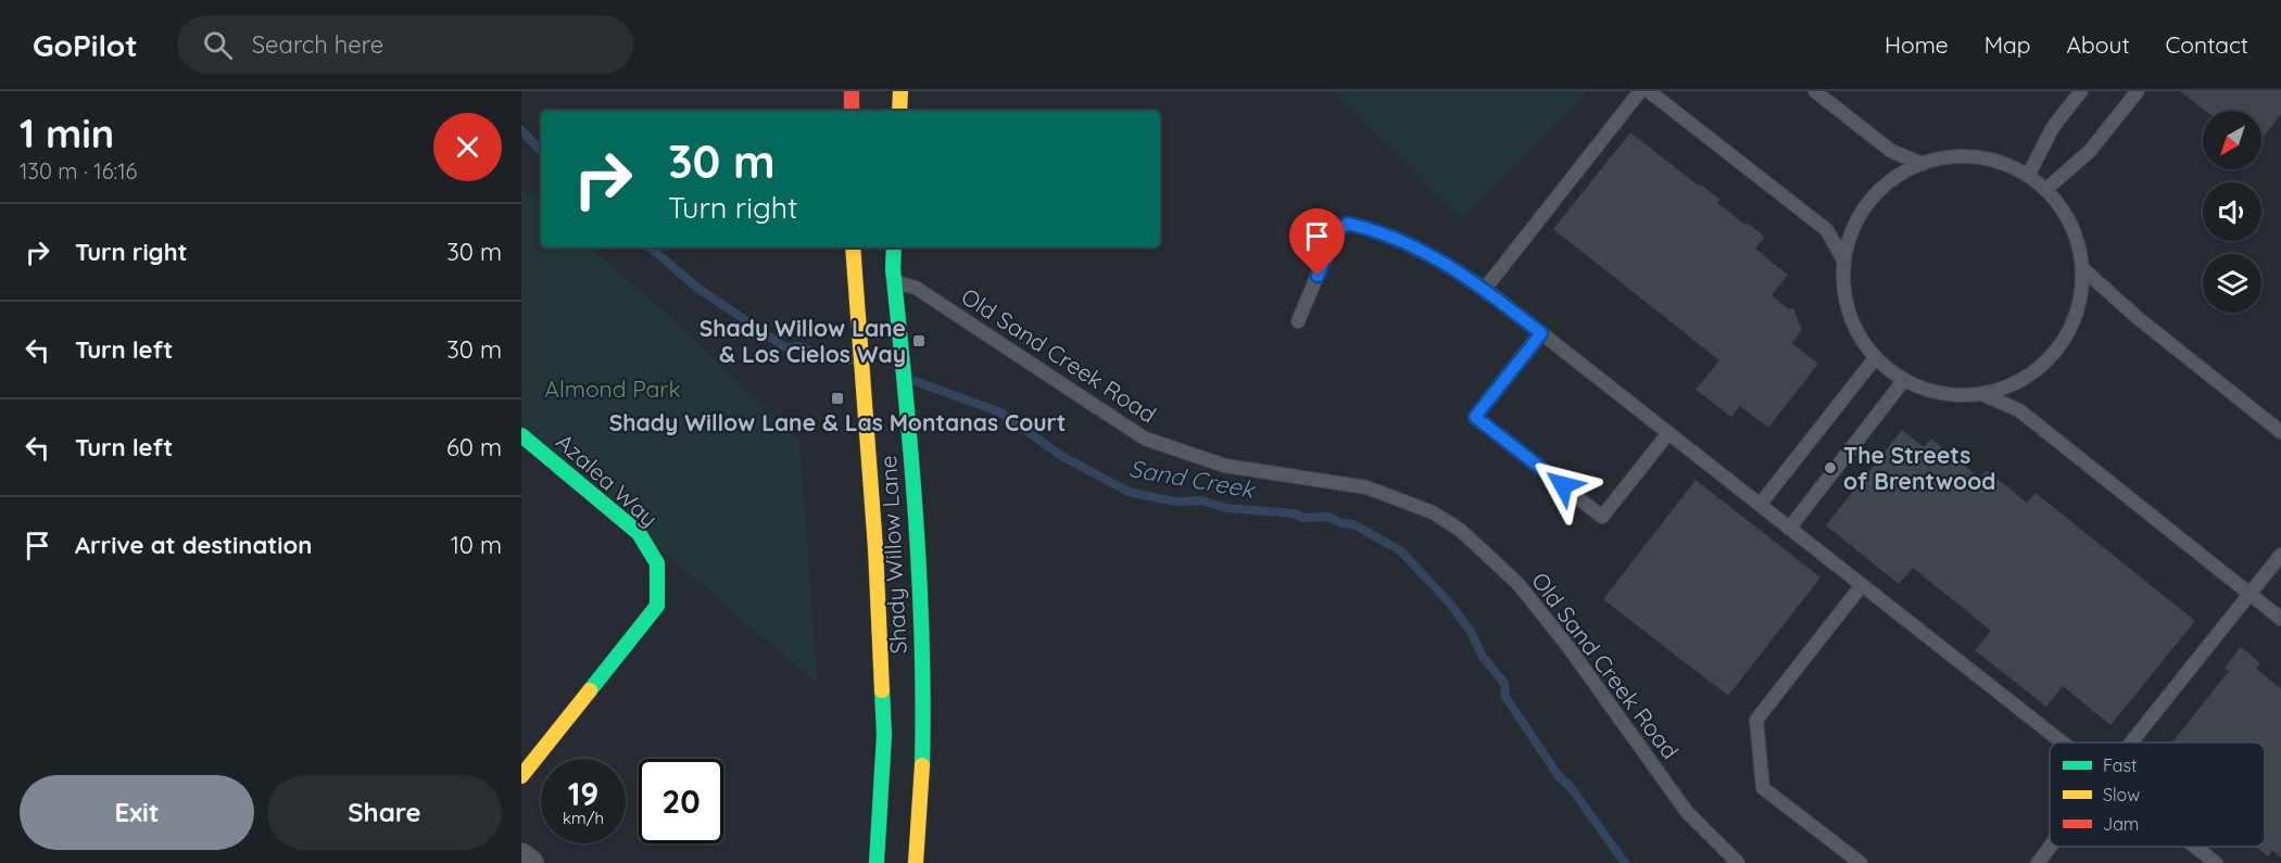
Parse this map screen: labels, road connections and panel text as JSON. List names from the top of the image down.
{
  "streets": {
    "main road": ["Azalea Way", "Shady Willow Lane"],
    "lane": ["Old Sand Creek Road"]
  },
  "crossings": [
    ["Old Sand Creek Road", "Shady Willow Lane"]
  ],
  "water": ["Sand Creek"],
  "parks": ["Almond Park"],
  "places": {
    "transit": ["Shady Willow Lane & Los Cielos Way", "Shady Willow Lane & Las Montanas Court"],
    "other": ["The Streets of Brentwood"]
  },
  "legend": ["Fast", "Slow", "Jam"],
  "north": "bottom left",
  "page": {
    "header": "GoPilot",
    "search": "Search here",
    "nav": [
      "Home",
      "Map",
      "About",
      "Contact"
    ],
    "heading": ["1 min", "130 m · 16:16"],
    "turn": ["30 m", "Turn right"],
    "list": [
      {
        "name": "Turn right",
        "value": "30 m"
      },
      {
        "name": "Turn left",
        "value": "30 m"
      },
      {
        "name": "Turn left",
        "value": "60 m"
      },
      {
        "name": "Arrive at destination",
        "value": "10 m"
      }
    ],
    "speed": "19 km/h",
    "limit": "20",
    "buttons": ["Exit", "Share"]
  }
}
